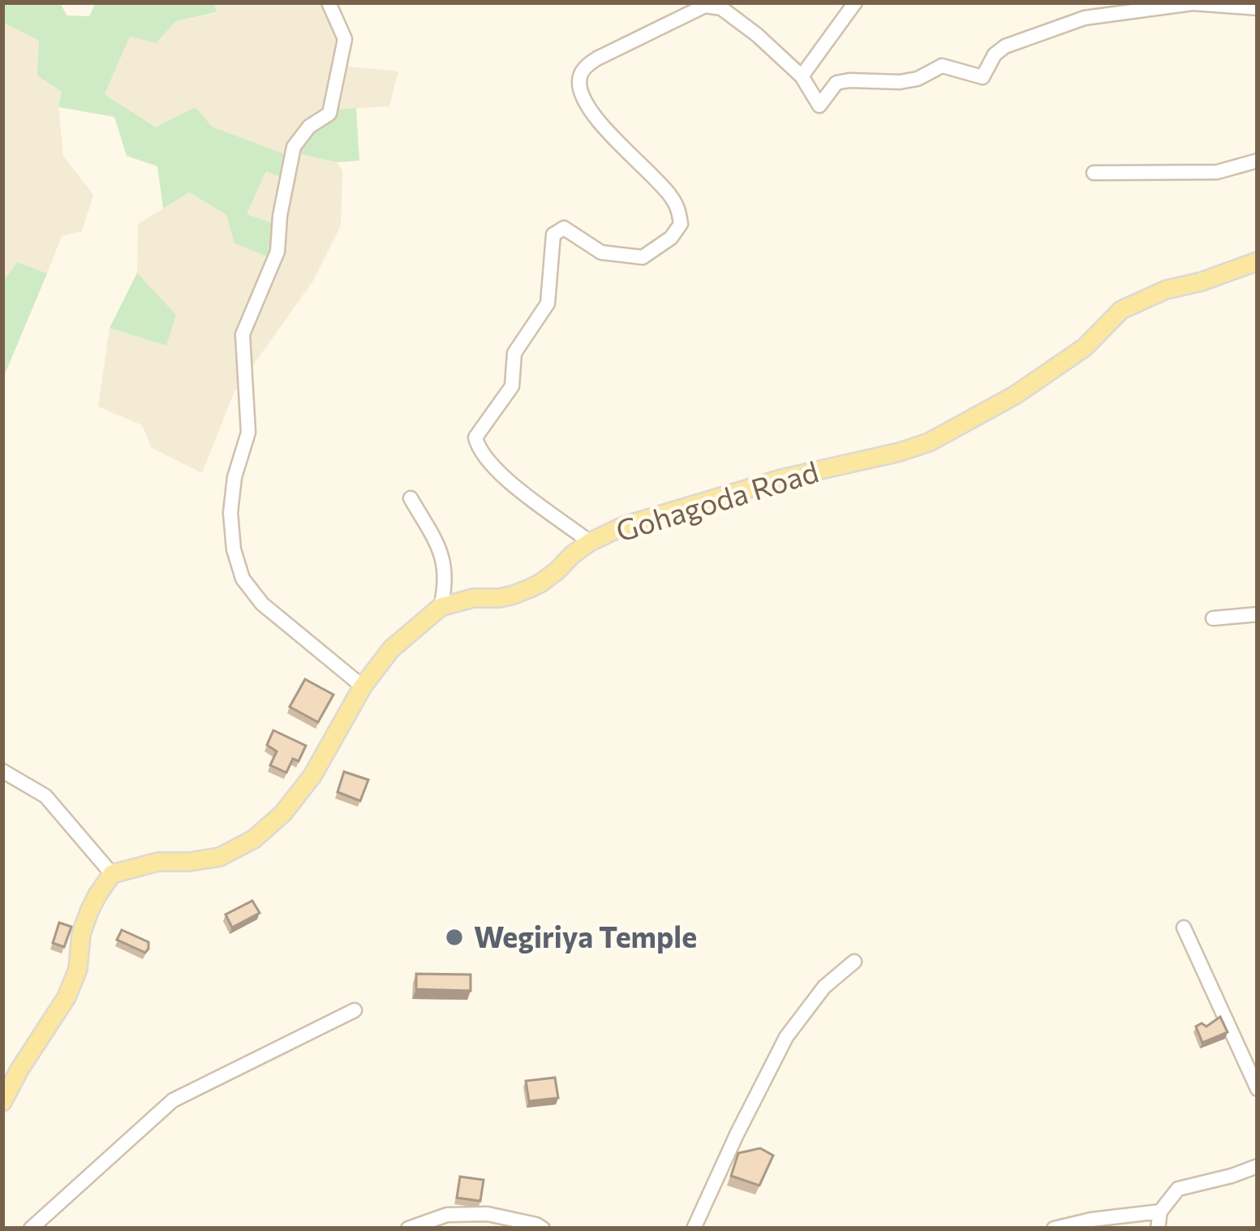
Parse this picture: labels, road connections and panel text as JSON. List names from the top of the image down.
{
  "streets": {
    "main road": ["Gohagoda Road"]
  },
  "places": ["Wegiriya Temple"]
}
